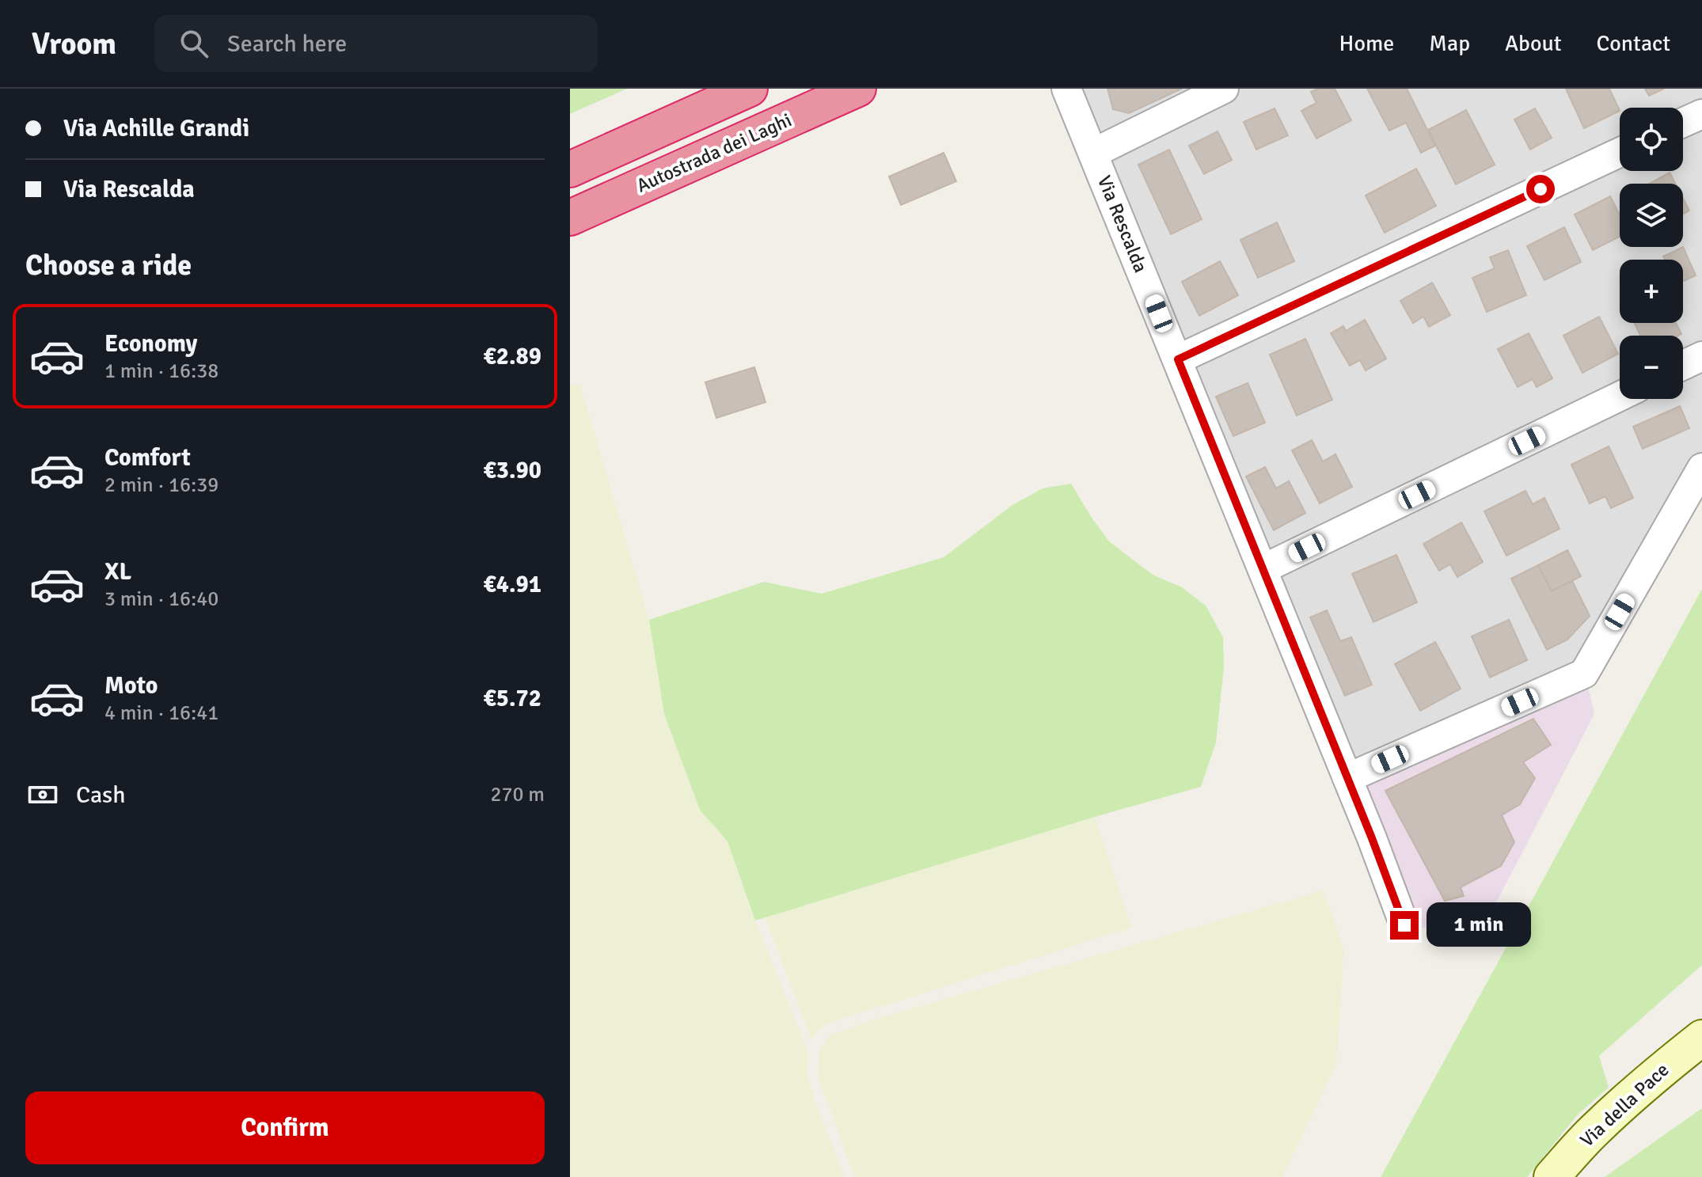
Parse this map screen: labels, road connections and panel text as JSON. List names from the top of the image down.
{
  "streets": {
    "highway": ["Autostrada dei Laghi"],
    "main road": ["Via della Pace"],
    "street": ["Via Rescalda"]
  },
  "page": {
    "header": "Vroom",
    "search": "Search here",
    "nav": [
      "Home",
      "Map",
      "About",
      "Contact"
    ],
    "banner": ["Via Achille Grandi", "Via Rescalda"],
    "map_buttons": ["+", "−"],
    "heading": "Choose a ride",
    "list": [
      {
        "name": "Economy",
        "note": "1 min · 16:38",
        "value": "€2.89"
      },
      {
        "name": "Comfort",
        "note": "2 min · 16:39",
        "value": "€3.90"
      },
      {
        "name": "XL",
        "note": "3 min · 16:40",
        "value": "€4.91"
      },
      {
        "name": "Moto",
        "note": "4 min · 16:41",
        "value": "€5.72"
      }
    ],
    "pay": ["Cash", "270 m"],
    "bubble": "1 min",
    "buttons": "Confirm"
  }
}
